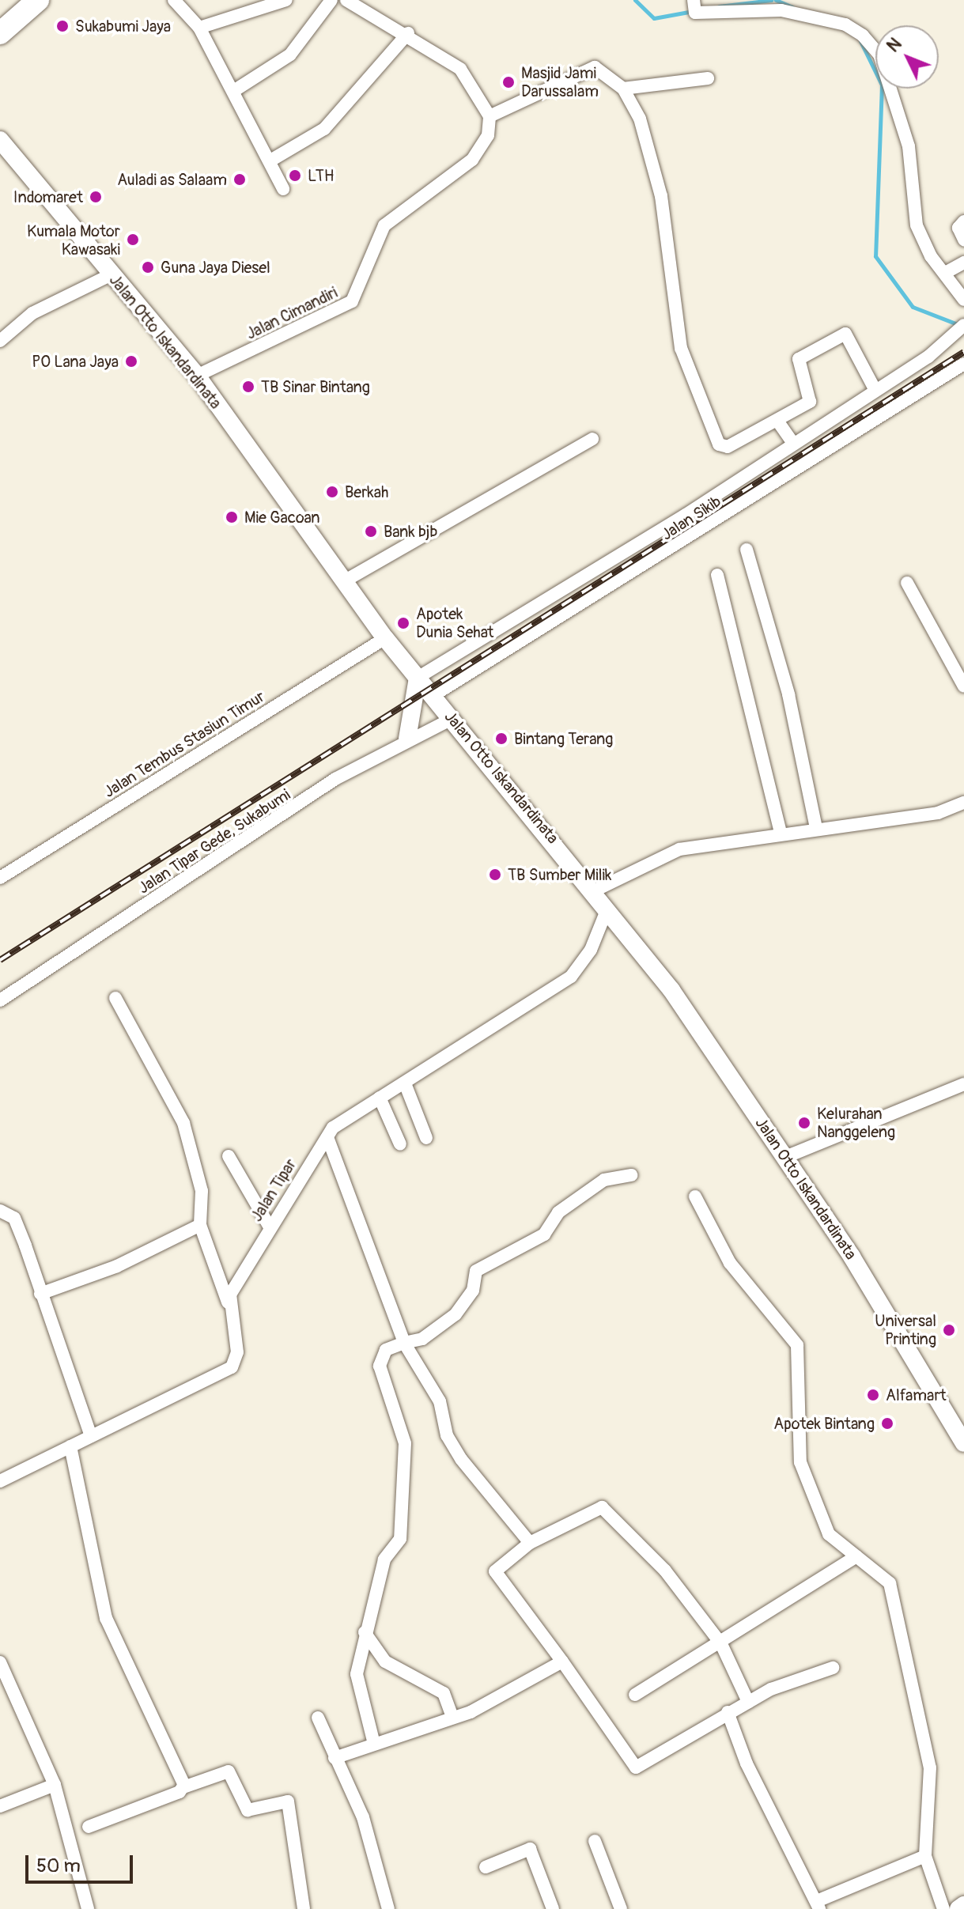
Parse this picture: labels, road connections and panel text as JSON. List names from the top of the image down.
{
  "streets": {
    "main road": ["Jalan Otto Iskandardinata"],
    "street": [
      "Jalan Cimandiri",
      "Jalan Sikib",
      "Jalan Tembus Stasiun Timur",
      "Jalan Tipar Gede, Sukabumi",
      "Jalan Tipar"
    ]
  },
  "crossings": [
    ["Jalan Cimandiri", "Jalan Otto Iskandardinata"],
    ["Jalan Otto Iskandardinata", "Jalan Sikib"],
    ["Jalan Otto Iskandardinata", "Jalan Tembus Stasiun Timur"],
    ["Jalan Otto Iskandardinata", "Jalan Tipar Gede, Sukabumi"],
    ["Jalan Otto Iskandardinata", "Jalan Tipar"]
  ],
  "places": [
    "Sukabumi Jaya",
    "Masjid Jami Darussalam",
    "LTH",
    "Auladi as Salaam",
    "Indomaret",
    "Kumala Motor Kawasaki",
    "Guna Jaya Diesel",
    "PO Lana Jaya",
    "TB Sinar Bintang",
    "Berkah",
    "Mie Gacoan",
    "Bank bjb",
    "Apotek Dunia Sehat",
    "Bintang Terang",
    "TB Sumber Milik",
    "Kelurahan Nanggeleng",
    "Universal Printing",
    "Alfamart",
    "Apotek Bintang"
  ],
  "scale_bar": "50 m",
  "north": "top left"
}
